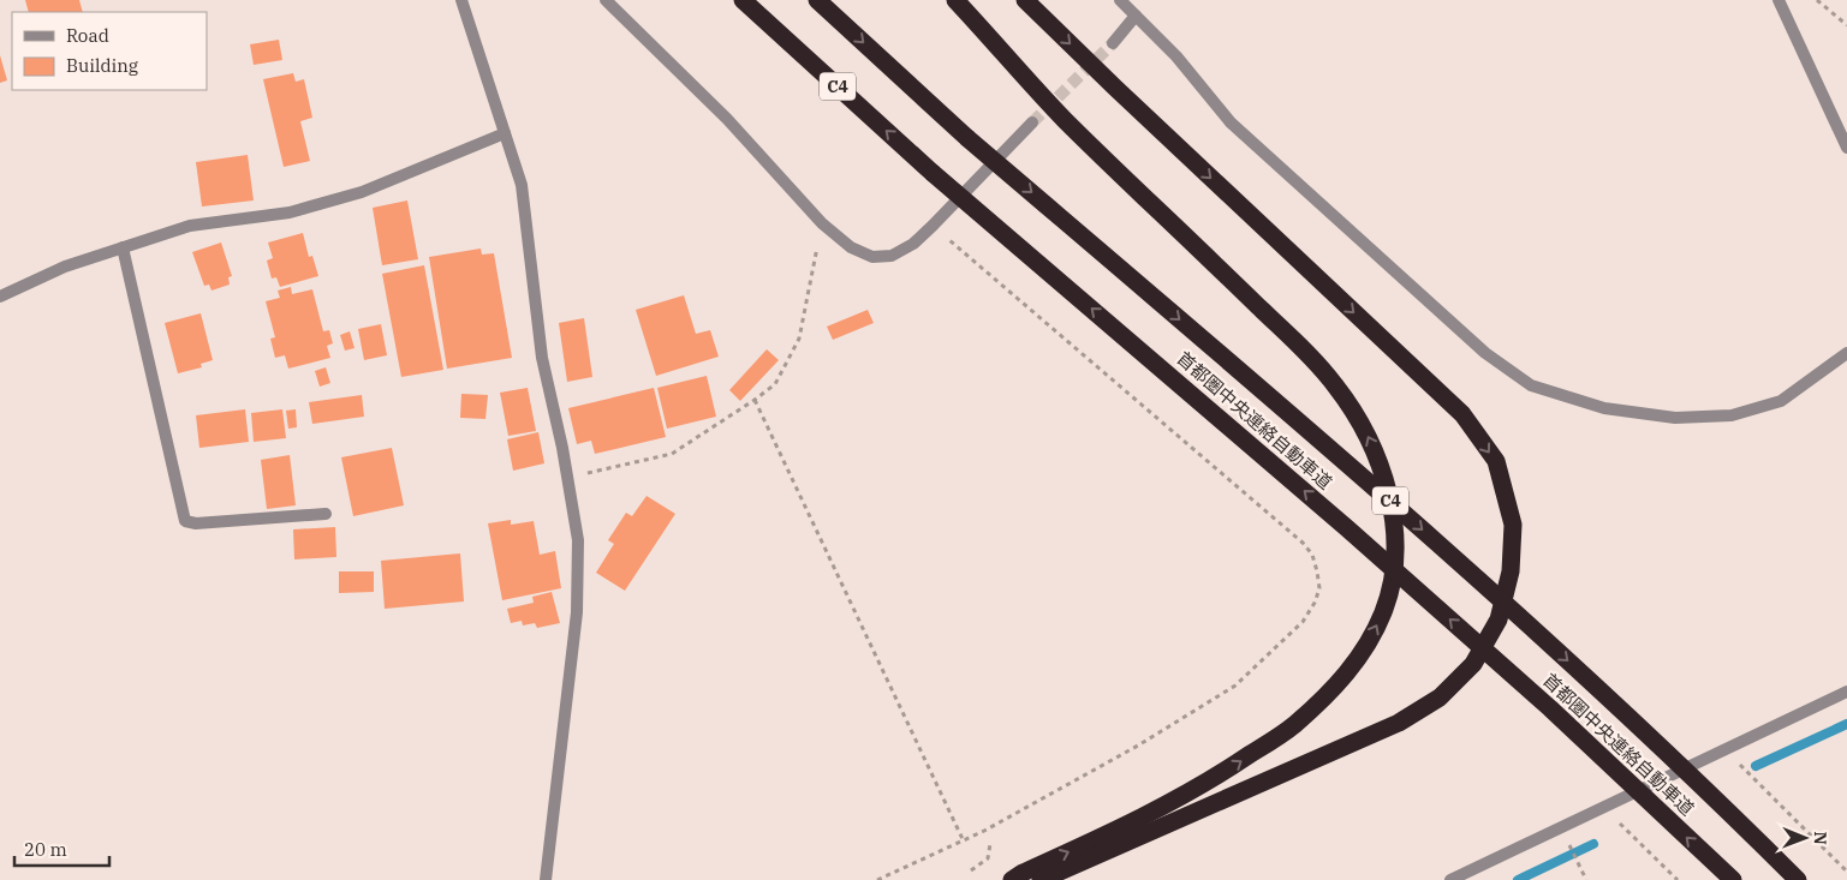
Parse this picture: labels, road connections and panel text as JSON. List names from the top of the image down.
{
  "streets": {
    "highway": ["C4", "首都圏中央連絡自動車道"]
  },
  "legend": ["Road", "Building"],
  "scale_bar": "20 m",
  "north": "right"
}
